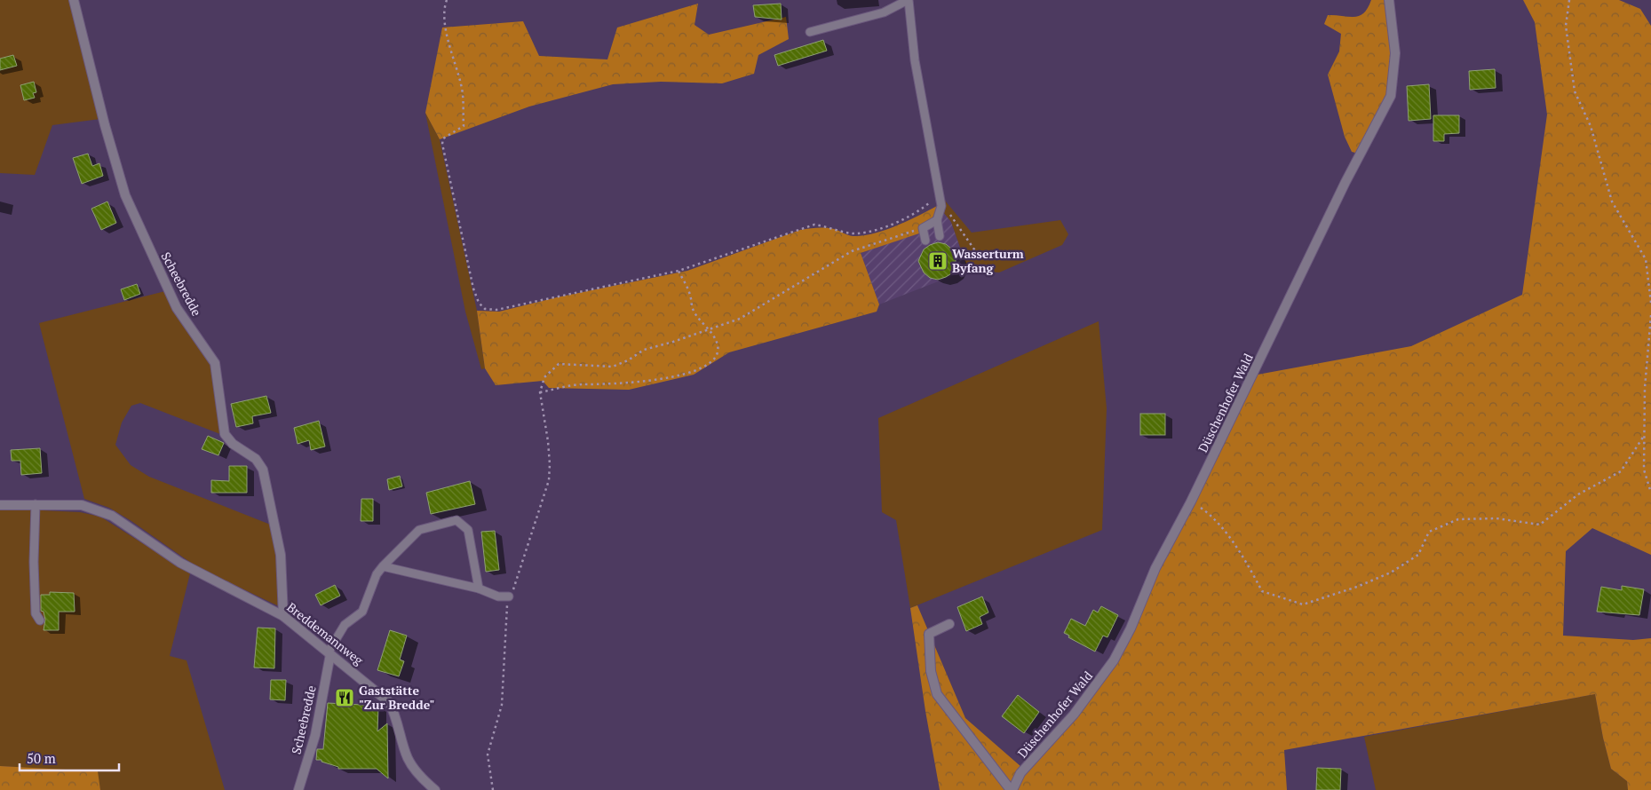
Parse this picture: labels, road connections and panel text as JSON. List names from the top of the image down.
{
  "streets": {
    "street": ["Scheebredde", "Düschenhofer Wald", "Breddemannweg"]
  },
  "crossings": [
    ["Scheebredde", "Breddemannweg"]
  ],
  "places": {
    "building": ["Wasserturm Byfang"],
    "restaurant": ["Gaststätte \"Zur Bredde\""]
  },
  "scale_bar": "50 m"
}
